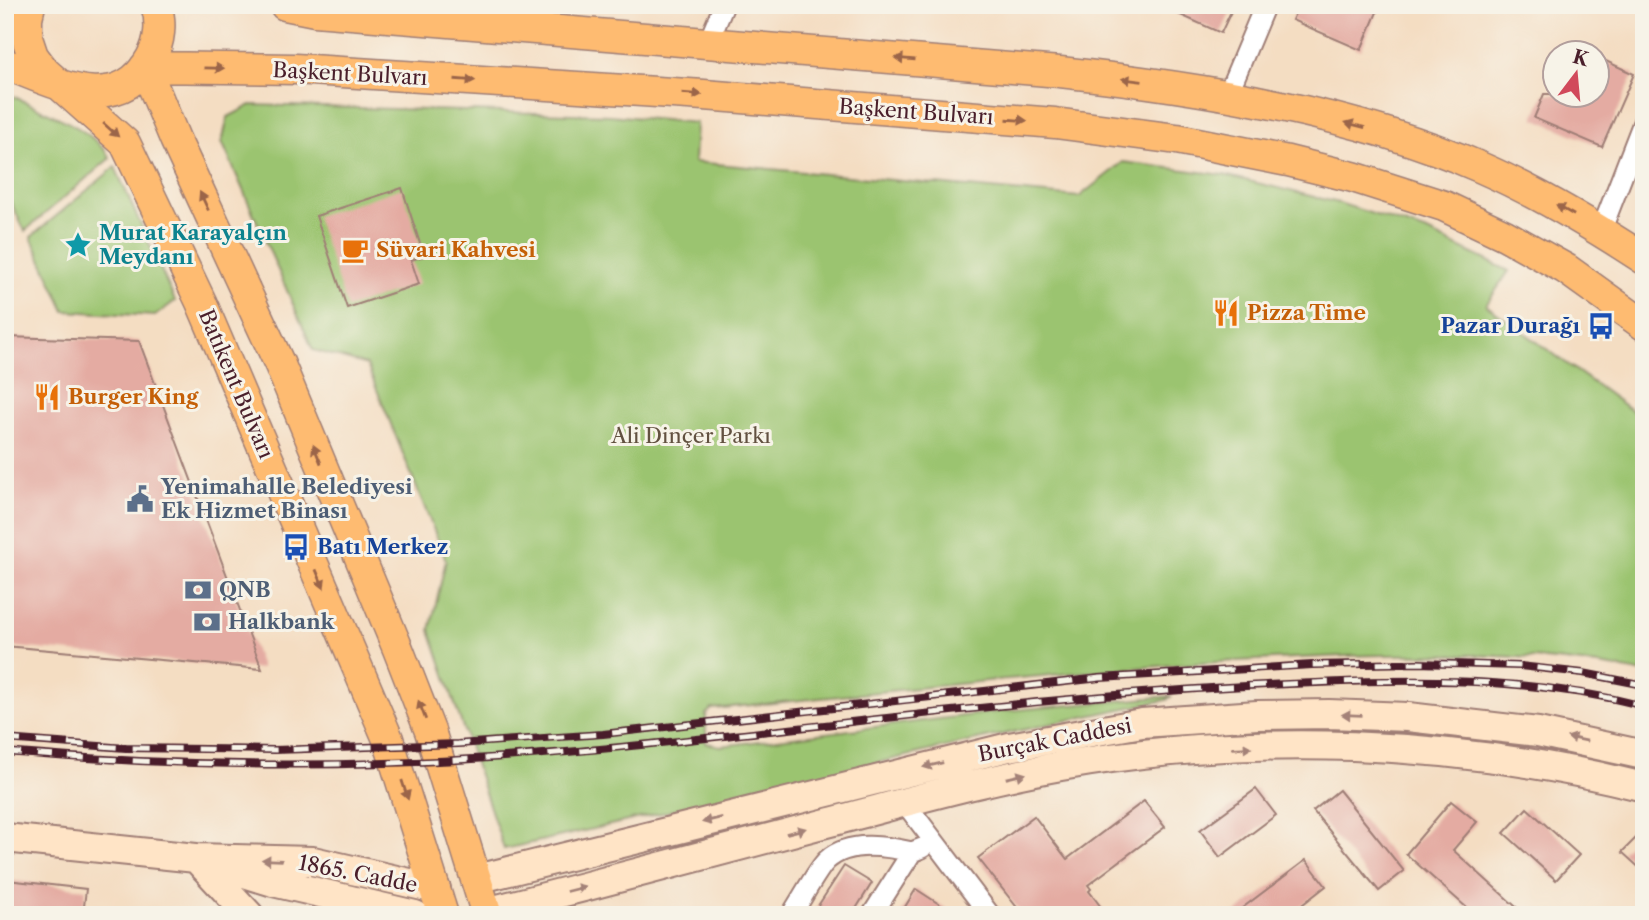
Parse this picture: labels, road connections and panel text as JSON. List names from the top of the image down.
{
  "streets": {
    "main road": ["Başkent Bulvarı", "Batıkent Bulvarı"],
    "street": ["Burçak Caddesi", "1865. Cadde"]
  },
  "crossings": [
    ["Batıkent Bulvarı", "1865. Cadde"]
  ],
  "parks": ["Ali Dinçer Parkı"],
  "places": {
    "place": ["Murat Karayalçın Meydanı"],
    "cafe": ["Süvari Kahvesi"],
    "restaurant": ["Pizza Time", "Burger King"],
    "bus stop": ["Pazar Durağı", "Batı Merkez"],
    "public building": ["Yenimahalle Belediyesi Ek Hizmet Binası"],
    "bank": ["QNB", "Halkbank"]
  },
  "north": "top"
}
